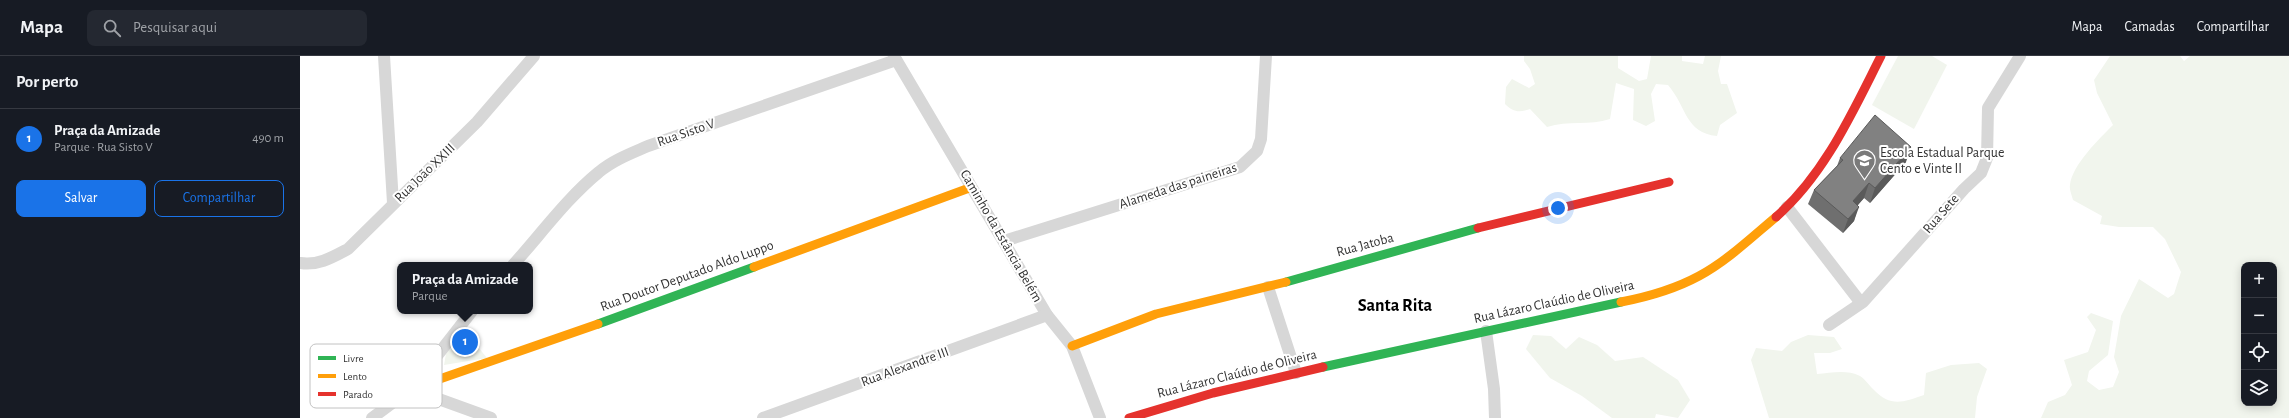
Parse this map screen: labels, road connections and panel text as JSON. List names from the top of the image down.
{
  "streets": {
    "street": [
      "Rua Sisto V",
      "Rua João XXIII",
      "Alameda das paineiras",
      "Rua Sete",
      "Caminho da Estância Belém",
      "Rua Jatoba",
      "Rua Doutor Deputado Aldo Luppo",
      "Rua Lázaro Claúdio de Oliveira",
      "Rua Alexandre III"
    ]
  },
  "crossings": [
    ["Rua Sisto V", "Caminho da Estância Belém"],
    ["Alameda das paineiras", "Caminho da Estância Belém"],
    ["Caminho da Estância Belém", "Rua Jatoba"],
    ["Caminho da Estância Belém", "Rua Doutor Deputado Aldo Luppo"],
    ["Caminho da Estância Belém", "Rua Alexandre III"]
  ],
  "districts": ["Santa Rita"],
  "places": {
    "school or university": ["Escola Estadual Parque Cento e Vinte II"]
  },
  "legend": ["Livre", "Lento", "Parado"],
  "page": {
    "header": "Mapa",
    "search": "Pesquisar aqui",
    "nav": ["Mapa", "Camadas", "Compartilhar"],
    "heading": "Por perto",
    "list": [
      {
        "mark": "1",
        "name": "Praça da Amizade",
        "note": "Parque · Rua Sisto V",
        "value": "490 m"
      }
    ],
    "buttons": ["Salvar", "Compartilhar"],
    "map_buttons": ["+", "−"],
    "popup": ["Praça da Amizade", "Parque"],
    "pins": "1"
  }
}
